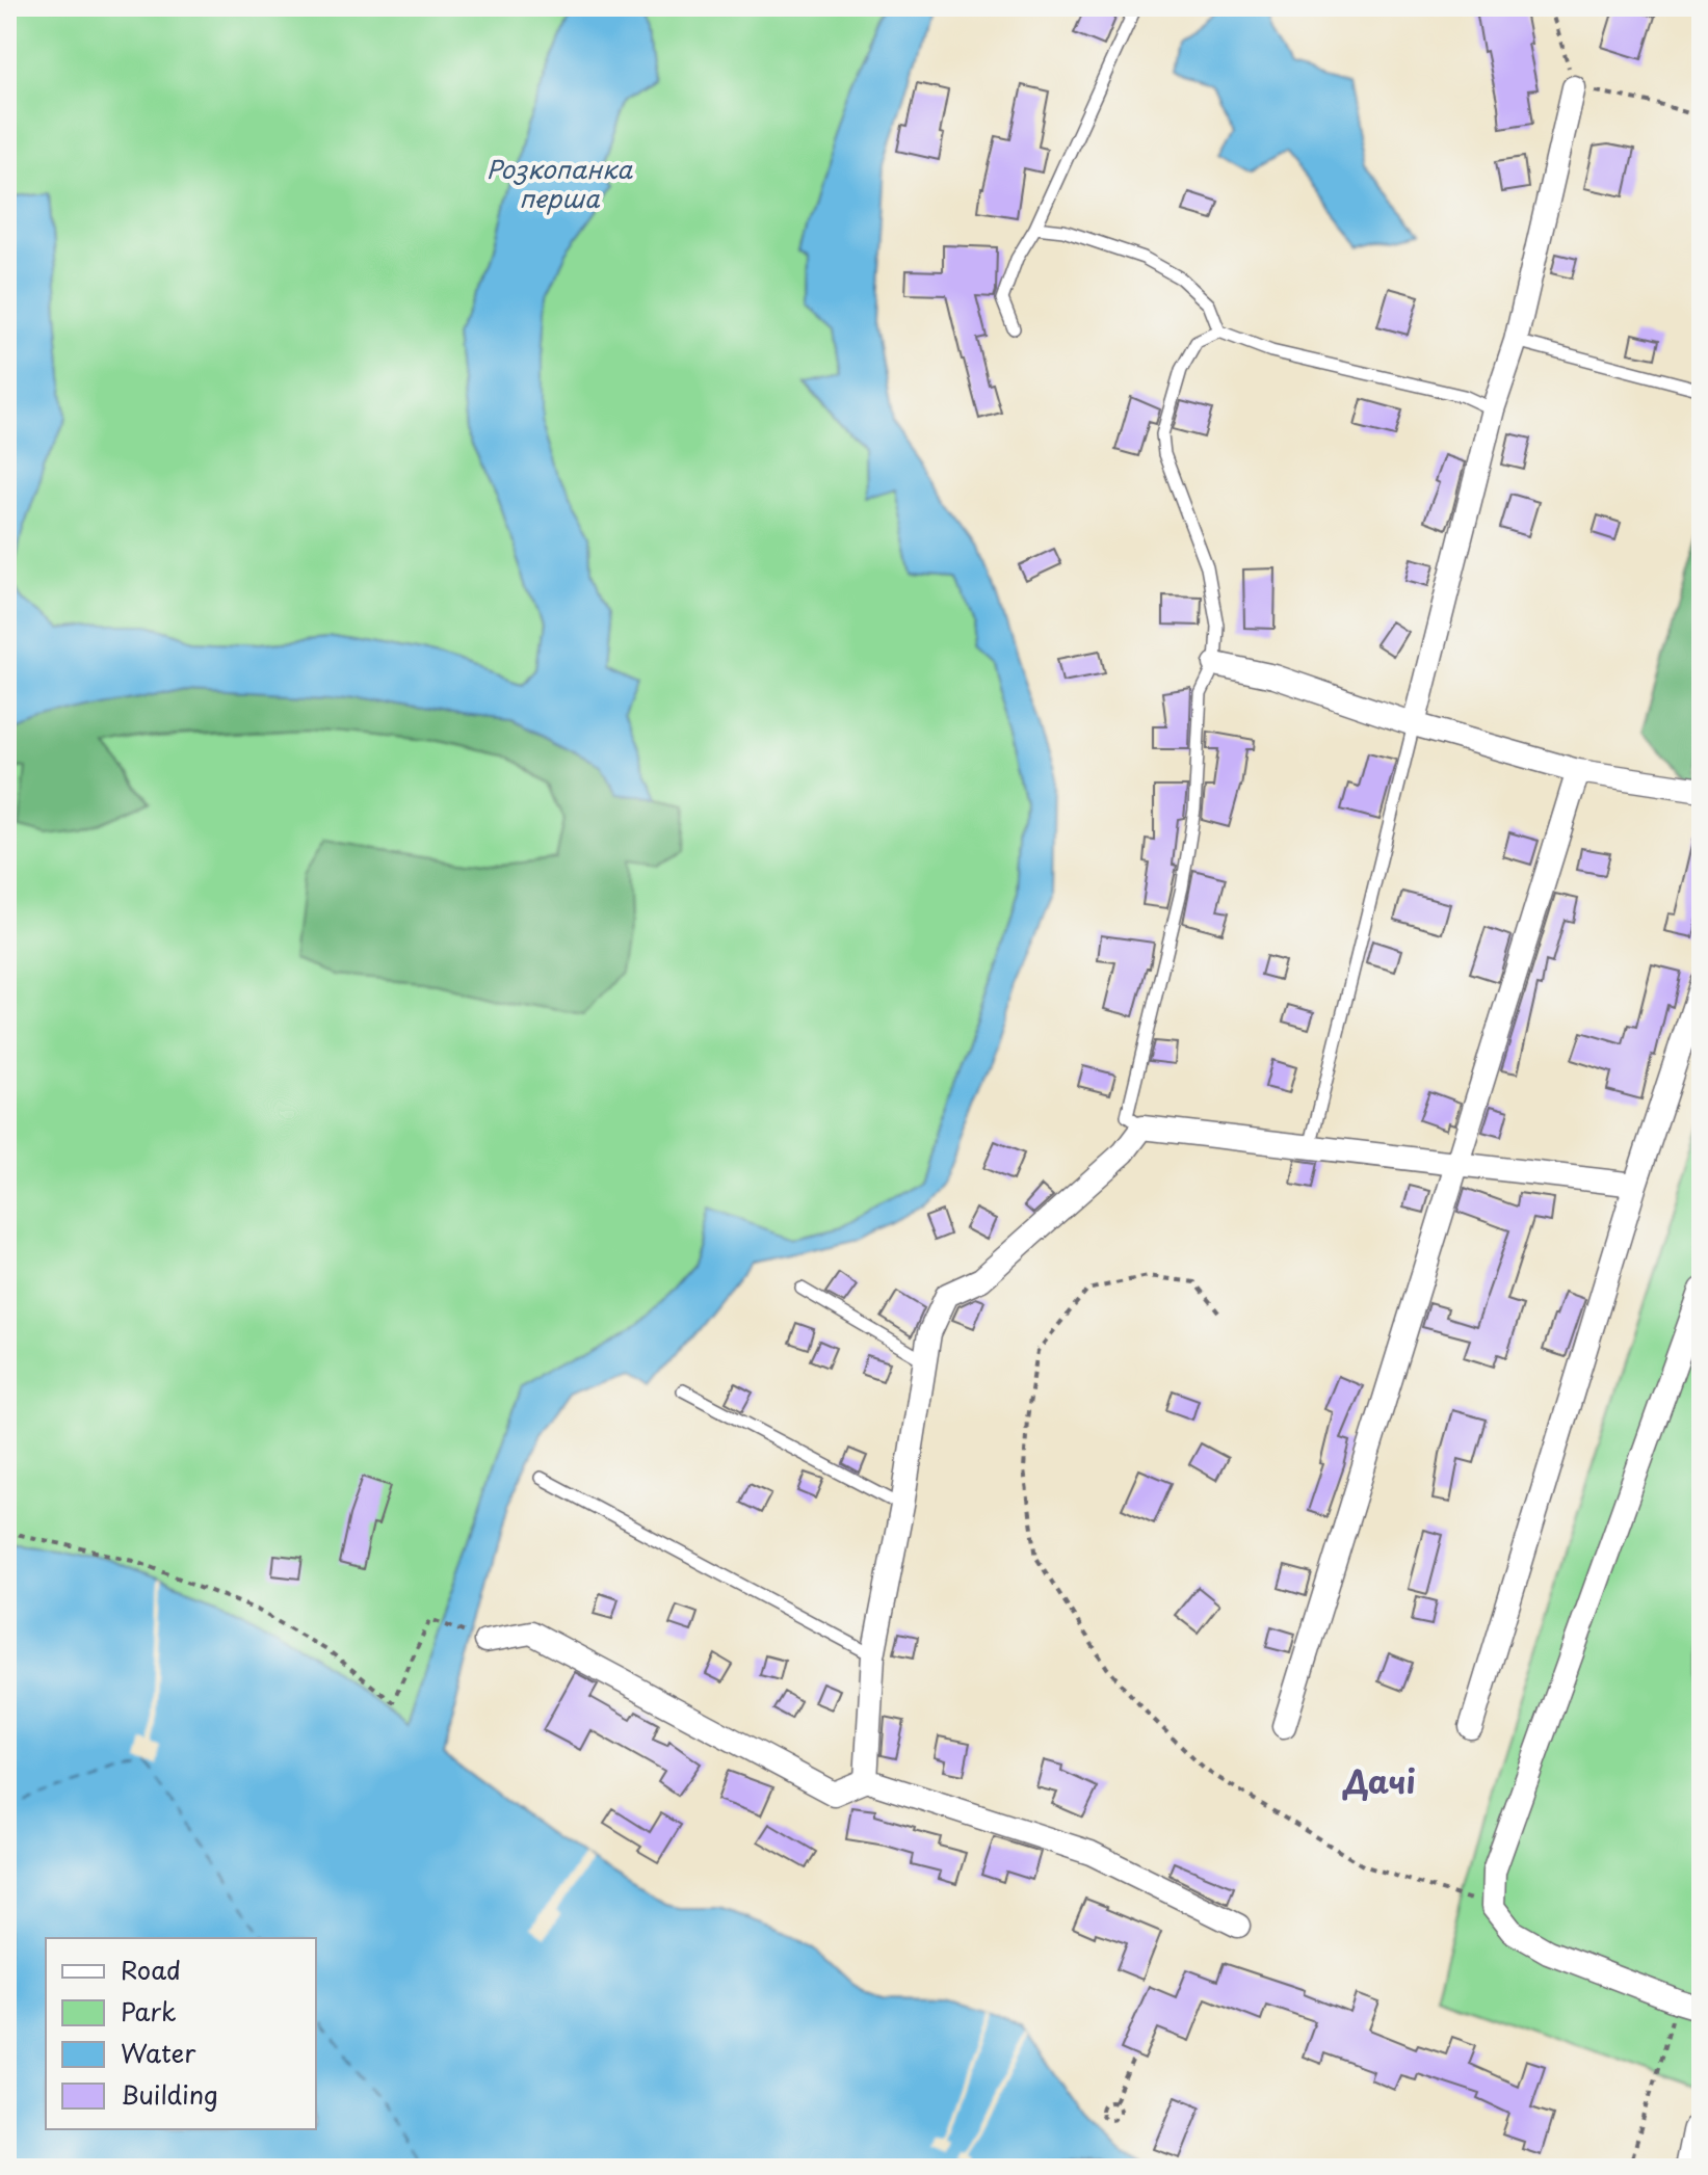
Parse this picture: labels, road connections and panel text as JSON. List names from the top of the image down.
{
  "districts": ["Дачі"],
  "water": ["Розкопанка перша"],
  "legend": [
    "Road",
    "Park",
    "Water",
    "Building"
  ]
}
